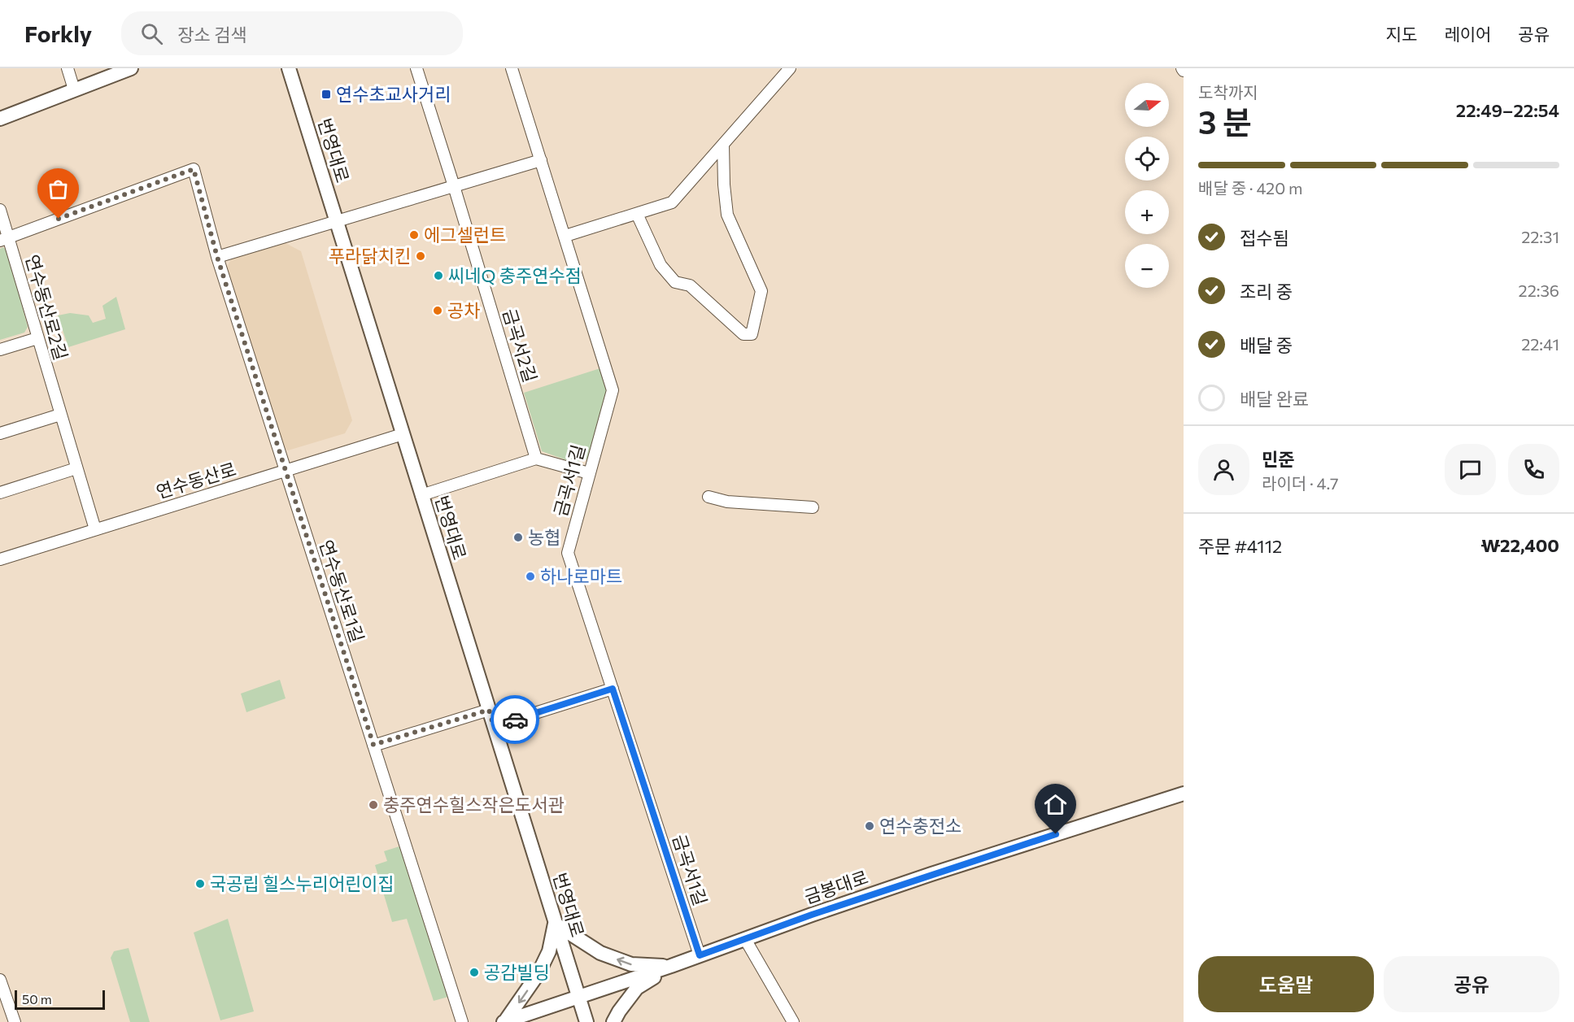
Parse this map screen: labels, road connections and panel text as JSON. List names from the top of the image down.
{
  "streets": {
    "street": [
      "번영대로",
      "연수동산로2길",
      "금곡서2길",
      "연수동산로",
      "금곡서1길",
      "연수동산로1길",
      "금봉대로"
    ]
  },
  "crossings": [
    ["번영대로", "연수동산로"],
    ["번영대로", "금봉대로"],
    ["연수동산로2길", "연수동산로"],
    ["연수동산로2길", "연수동산로1길"],
    ["연수동산로", "연수동산로1길"],
    ["금곡서1길", "금봉대로"]
  ],
  "places": {
    "transit": ["연수초교사거리"],
    "other": [
      "에그셀런트",
      "푸라닭치킨",
      "씨네Q 충주연수점",
      "공차",
      "농협",
      "하나로마트",
      "충주연수힐스작은도서관",
      "연수충전소",
      "국공립 힐스누리어린이집",
      "공감빌딩"
    ]
  },
  "scale_bar": "50 m",
  "north": "right",
  "page": {
    "header": "Forkly",
    "search": "장소 검색",
    "nav": ["지도", "레이어", "공유"],
    "heading": ["3 분", "도착까지", "22:49–22:54"],
    "panel": [
      "민준",
      "라이더 · 4.7",
      "주문 #4112",
      "₩22,400"
    ],
    "map_buttons": ["+", "−"],
    "bar": "배달 중 · 420 m",
    "list": [
      ["접수됨", "22:31"],
      ["조리 중", "22:36"],
      ["배달 중", "22:41"],
      "배달 완료"
    ],
    "buttons": ["도움말", "공유"],
    "scale": "50 m"
  }
}
